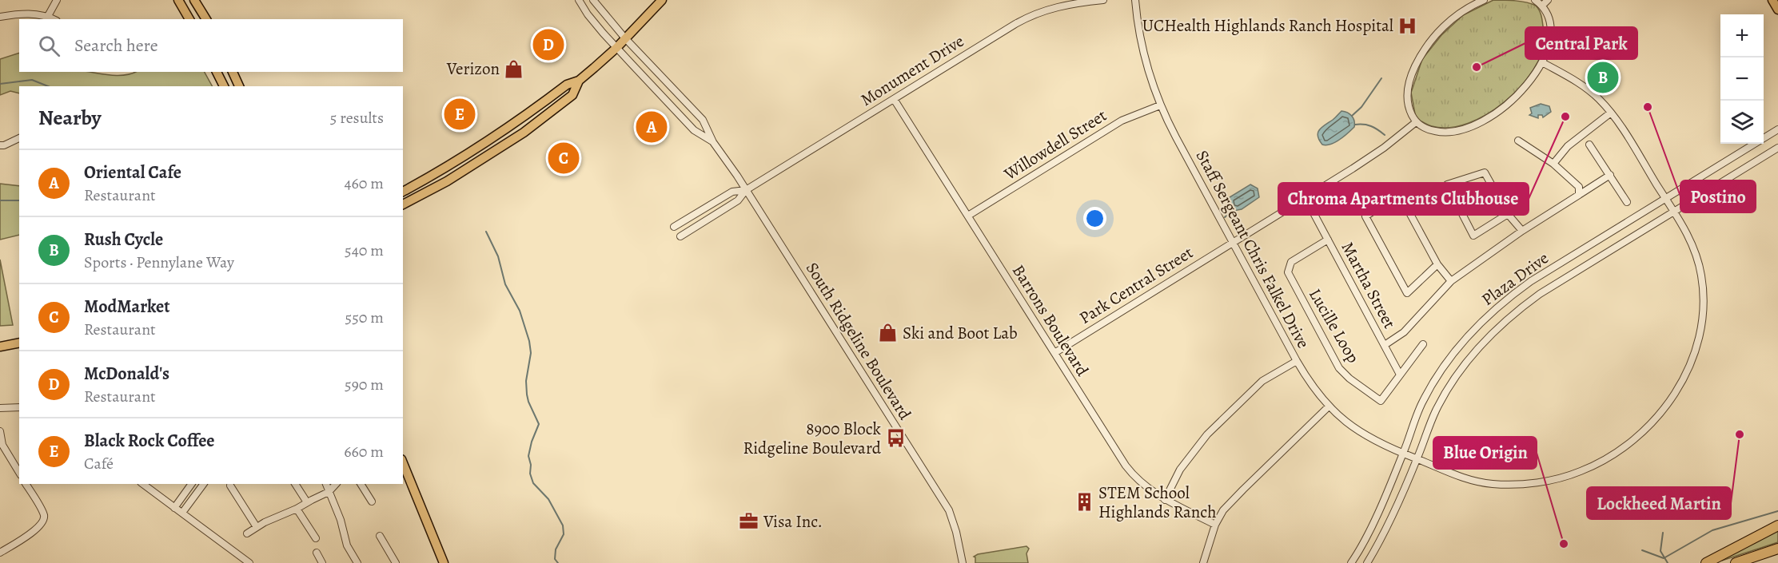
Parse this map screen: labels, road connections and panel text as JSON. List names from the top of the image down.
{
  "streets": {
    "street": [
      "Monument Drive",
      "Willowdell Street",
      "Staff Sergeant Chris Falkel Drive",
      "Plaza Drive",
      "Park Central Street",
      "Martha Street",
      "Barrons Boulevard",
      "Lucille Loop",
      "South Ridgeline Boulevard"
    ]
  },
  "crossings": [
    ["Monument Drive", "Barrons Boulevard"],
    ["Monument Drive", "South Ridgeline Boulevard"],
    ["Willowdell Street", "Staff Sergeant Chris Falkel Drive"],
    ["Willowdell Street", "Barrons Boulevard"],
    ["Staff Sergeant Chris Falkel Drive", "Plaza Drive"],
    ["Staff Sergeant Chris Falkel Drive", "Park Central Street"],
    ["Park Central Street", "Martha Street"],
    ["Park Central Street", "Barrons Boulevard"],
    ["Martha Street", "Lucille Loop"]
  ],
  "places": {
    "hospital": ["UCHealth Highlands Ranch Hospital"],
    "other": [
      "Central Park",
      "Postino",
      "Chroma Apartments Clubhouse",
      "Lockheed Martin",
      "Blue Origin"
    ],
    "shop": ["Verizon", "Ski and Boot Lab"],
    "bus stop": ["8900 Block Ridgeline Boulevard"],
    "building": ["STEM School Highlands Ranch"],
    "office": ["Visa Inc."]
  },
  "page": {
    "map_buttons": ["+", "−"],
    "search": "Search here",
    "pins": [
      "D",
      "B",
      "E",
      "A",
      "C"
    ],
    "heading": ["Nearby", "5 results"],
    "list": [
      {
        "mark": "A",
        "name": "Oriental Cafe",
        "note": "Restaurant",
        "value": "460 m"
      },
      {
        "mark": "B",
        "name": "Rush Cycle",
        "note": "Sports · Pennylane Way",
        "value": "540 m"
      },
      {
        "mark": "C",
        "name": "ModMarket",
        "note": "Restaurant",
        "value": "550 m"
      },
      {
        "mark": "D",
        "name": "McDonald's",
        "note": "Restaurant",
        "value": "590 m"
      },
      {
        "mark": "E",
        "name": "Black Rock Coffee",
        "note": "Café",
        "value": "660 m"
      }
    ]
  }
}
